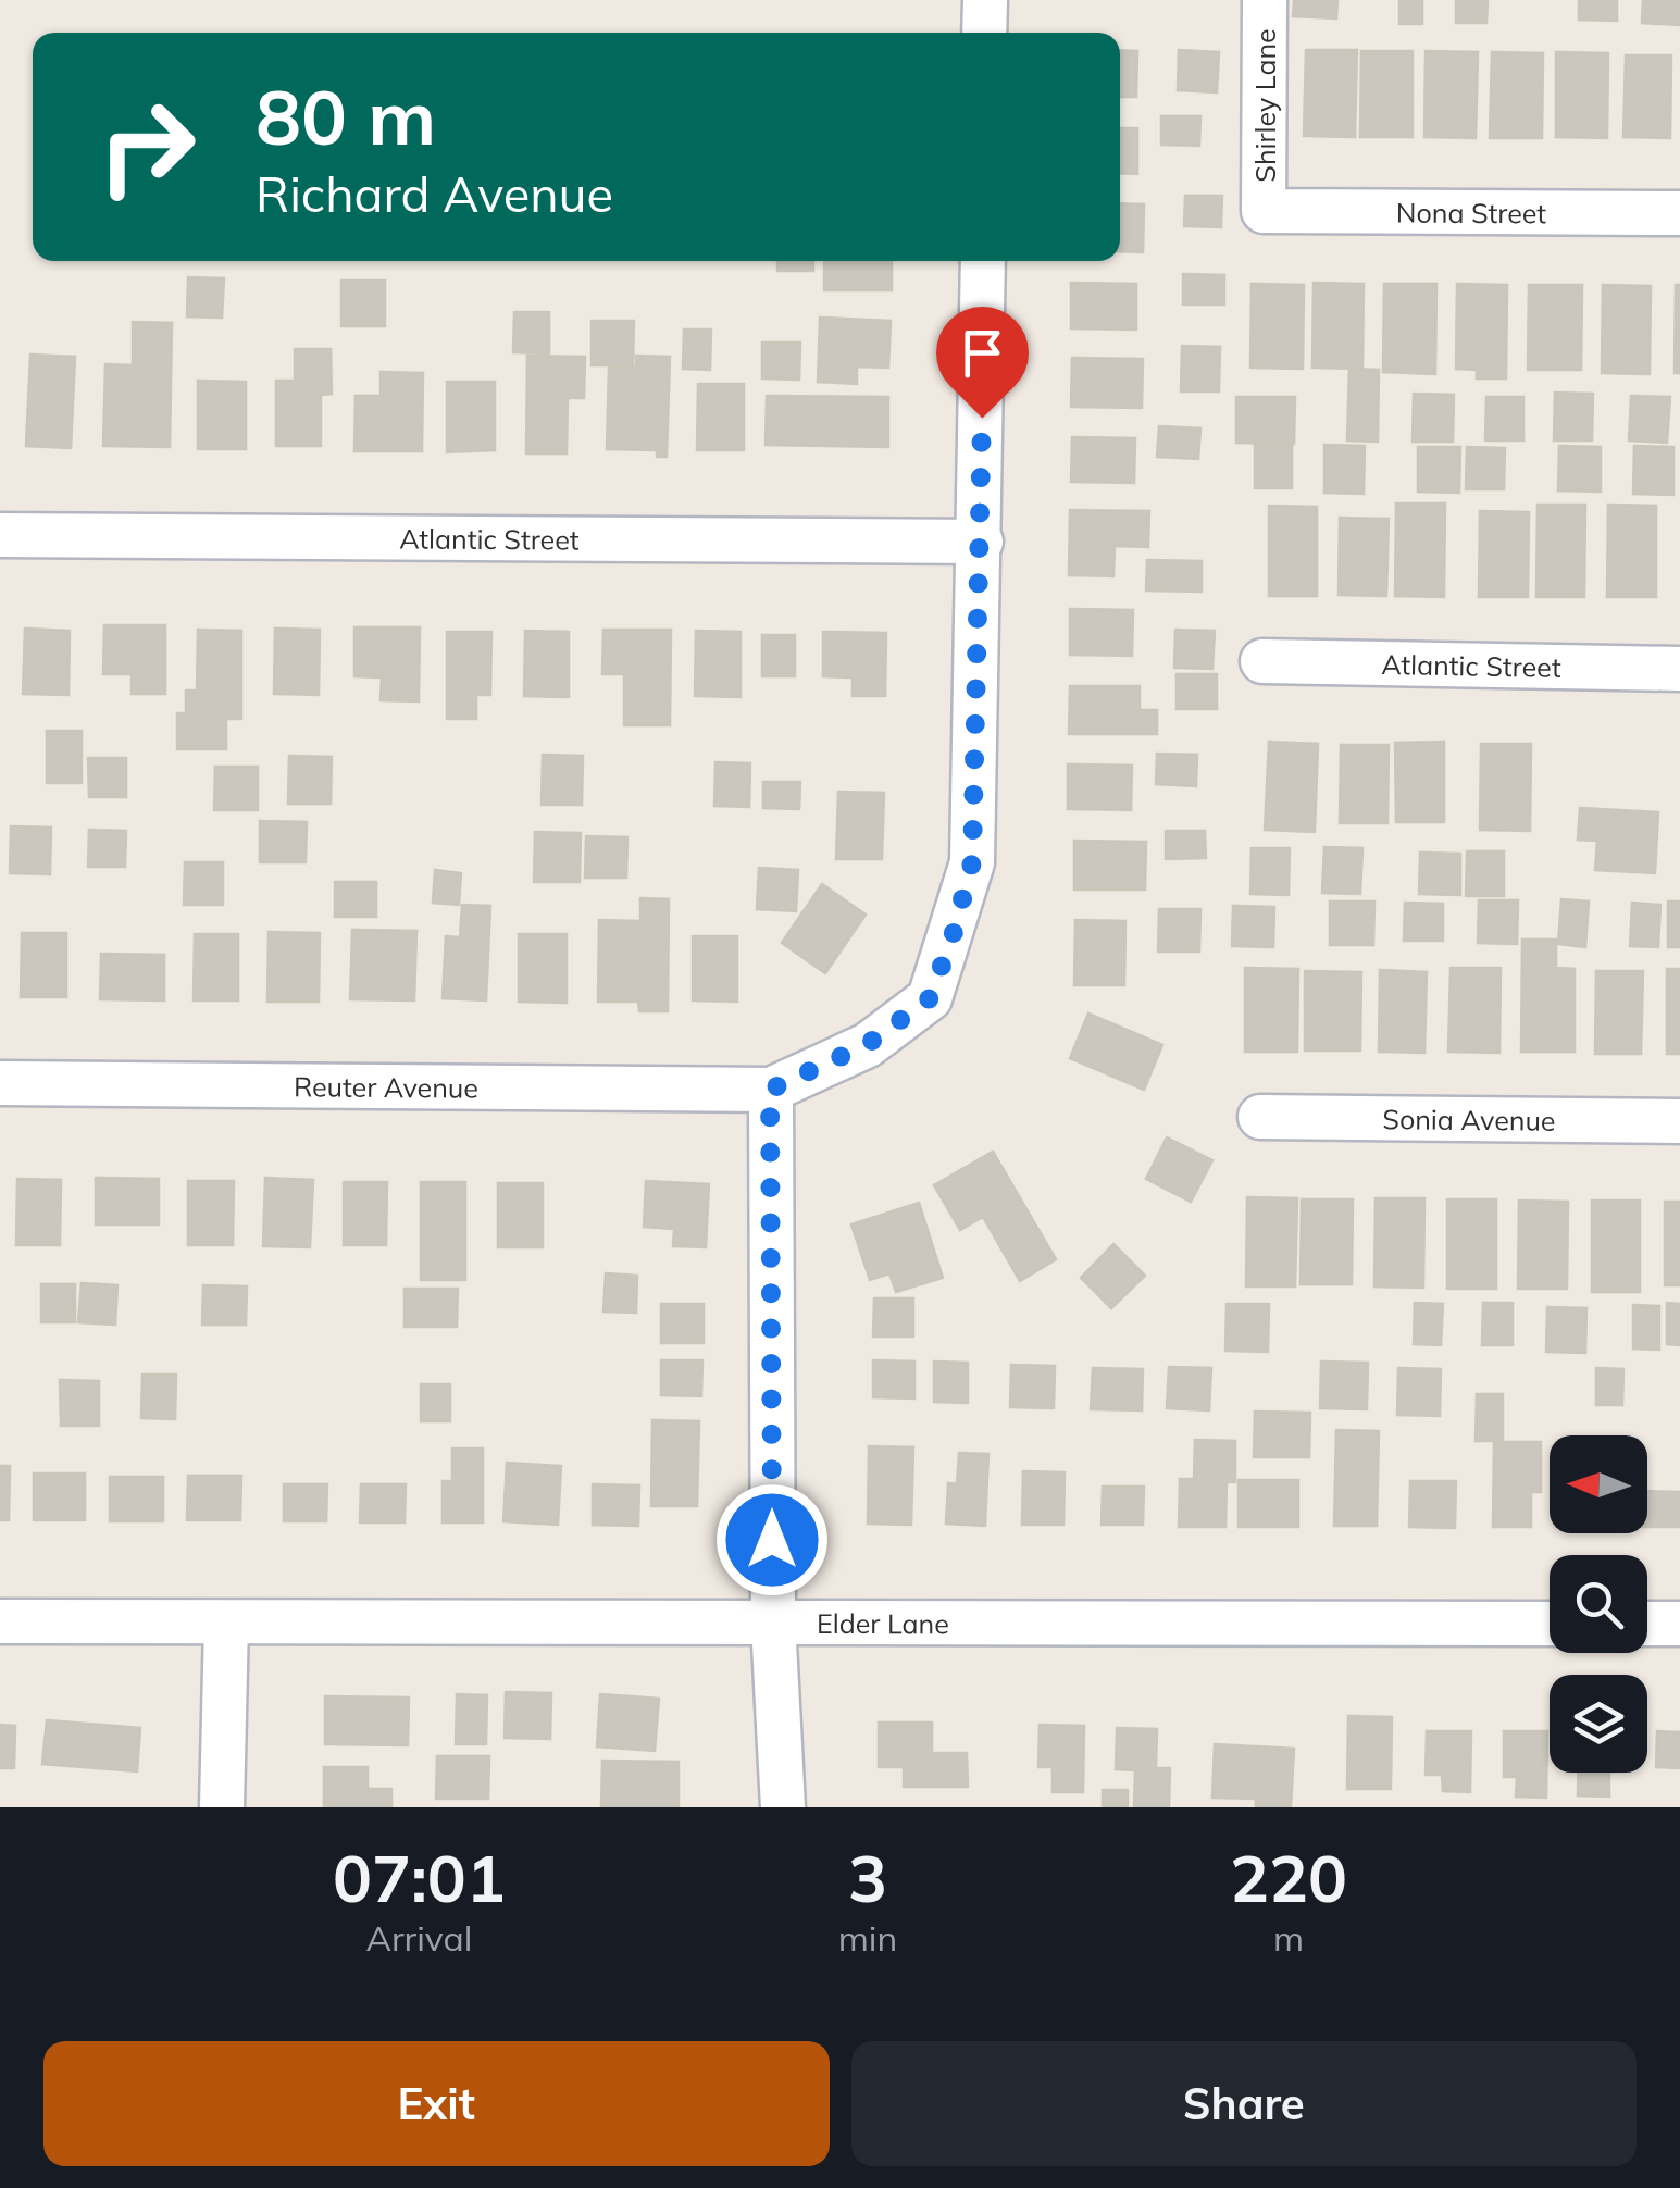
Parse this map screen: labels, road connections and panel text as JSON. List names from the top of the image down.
{
  "streets": {
    "street": [
      "Shirley Lane",
      "Nona Street",
      "Atlantic Street",
      "Reuter Avenue",
      "Sonia Avenue",
      "Elder Lane"
    ]
  },
  "crossings": [
    ["Shirley Lane", "Nona Street"]
  ],
  "north": "left",
  "page": {
    "turn": ["80 m", "Richard Avenue"],
    "eta": [
      "07:01",
      "Arrival",
      "3",
      "min",
      "220",
      "m"
    ],
    "buttons": ["Exit", "Share"]
  }
}
